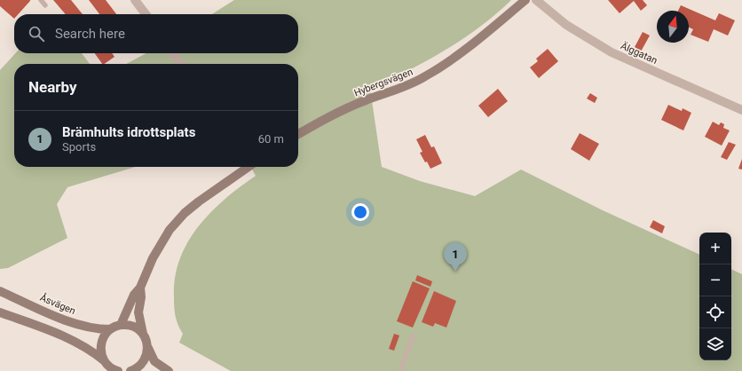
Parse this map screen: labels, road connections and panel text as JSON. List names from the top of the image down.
{
  "streets": {
    "street": ["Älggatan", "Hybergsvägen", "Åsvägen"]
  },
  "north": "top",
  "page": {
    "search": "Search here",
    "heading": "Nearby",
    "list": [
      {
        "mark": "1",
        "name": "Brämhults idrottsplats",
        "note": "Sports",
        "value": "60 m"
      }
    ],
    "map_buttons": ["+", "−"],
    "pins": "1"
  }
}
